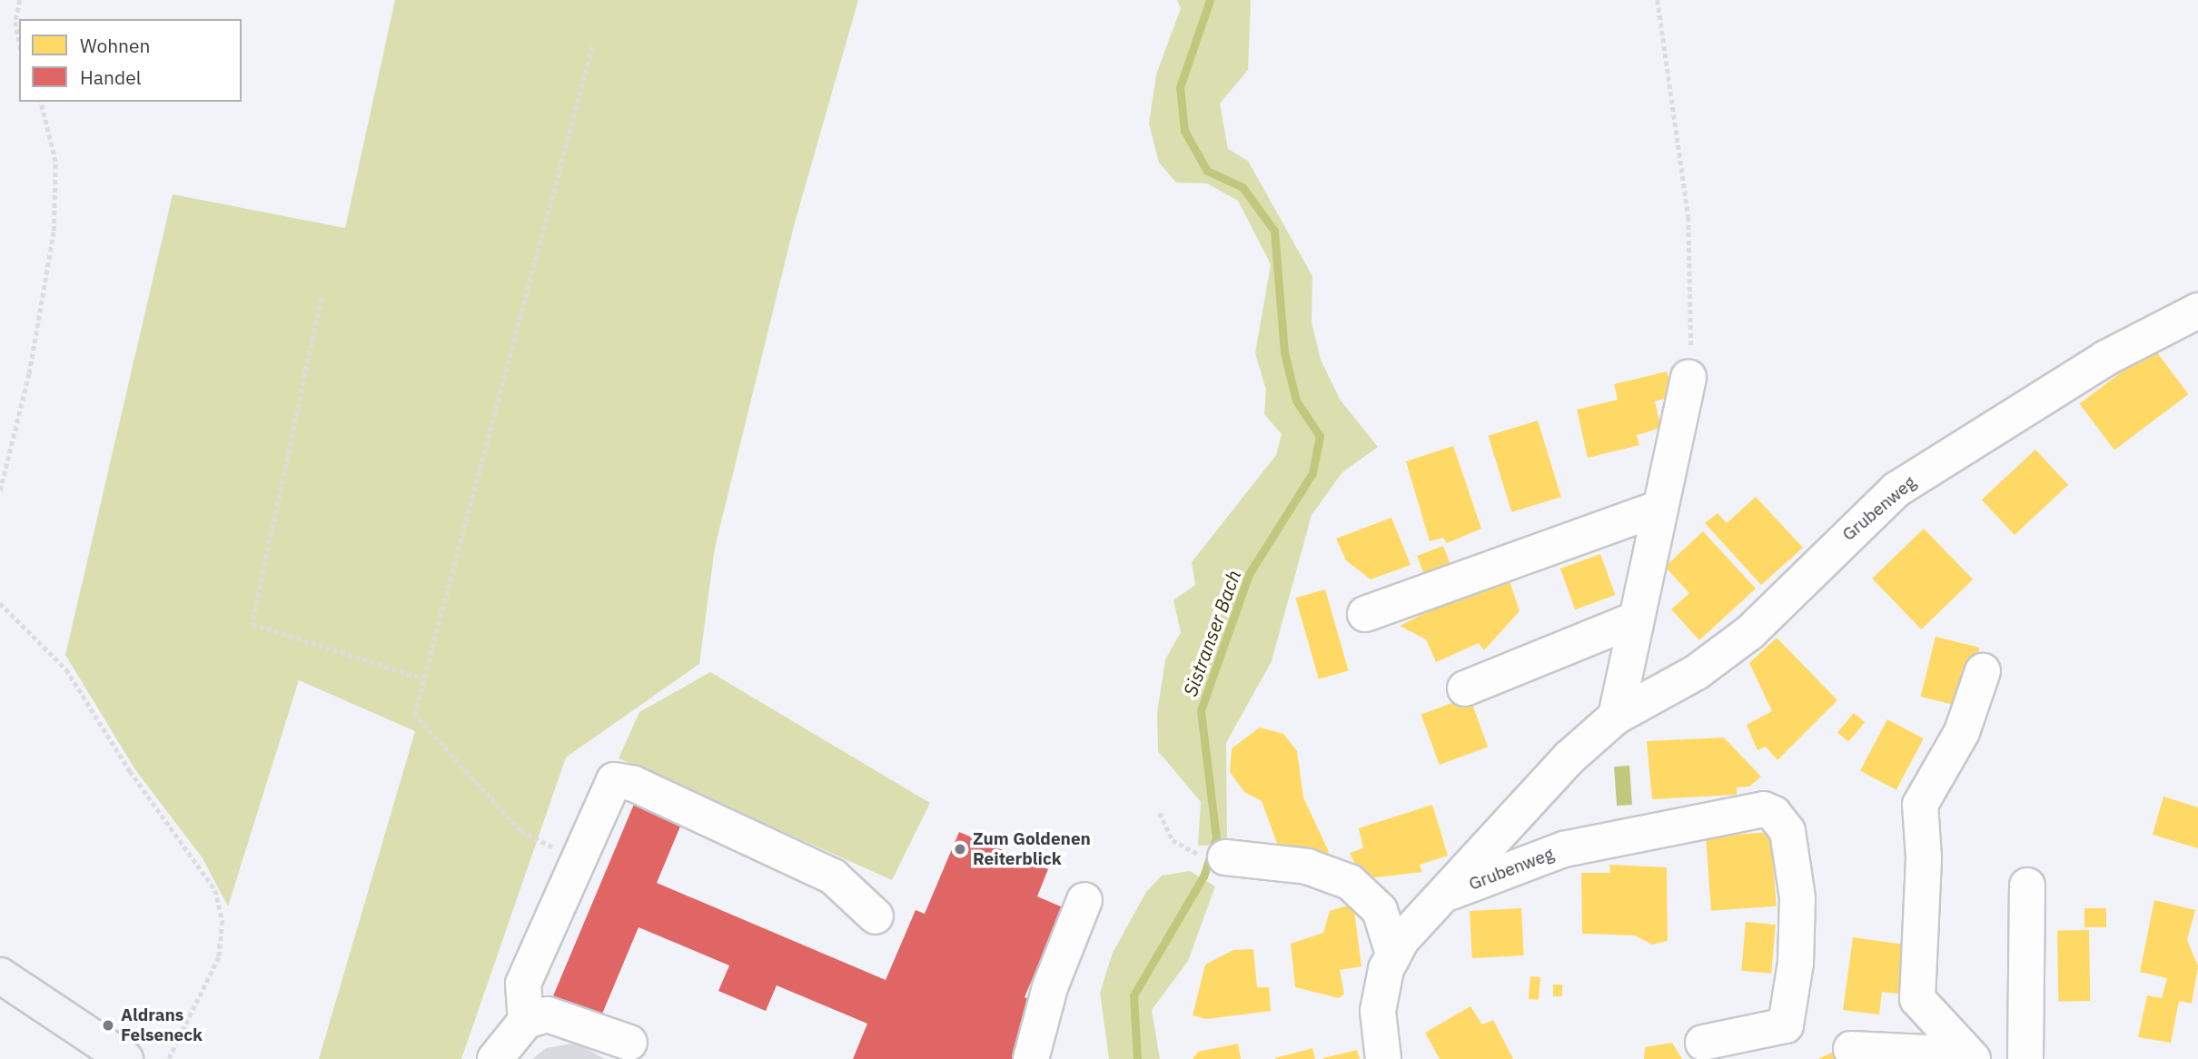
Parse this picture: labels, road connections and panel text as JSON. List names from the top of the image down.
{
  "streets": {
    "street": ["Grubenweg"]
  },
  "water": ["Sistranser Bach"],
  "places": ["Zum Goldenen Reiterblick", "Aldrans Felseneck"],
  "legend": ["Wohnen", "Handel"]
}
